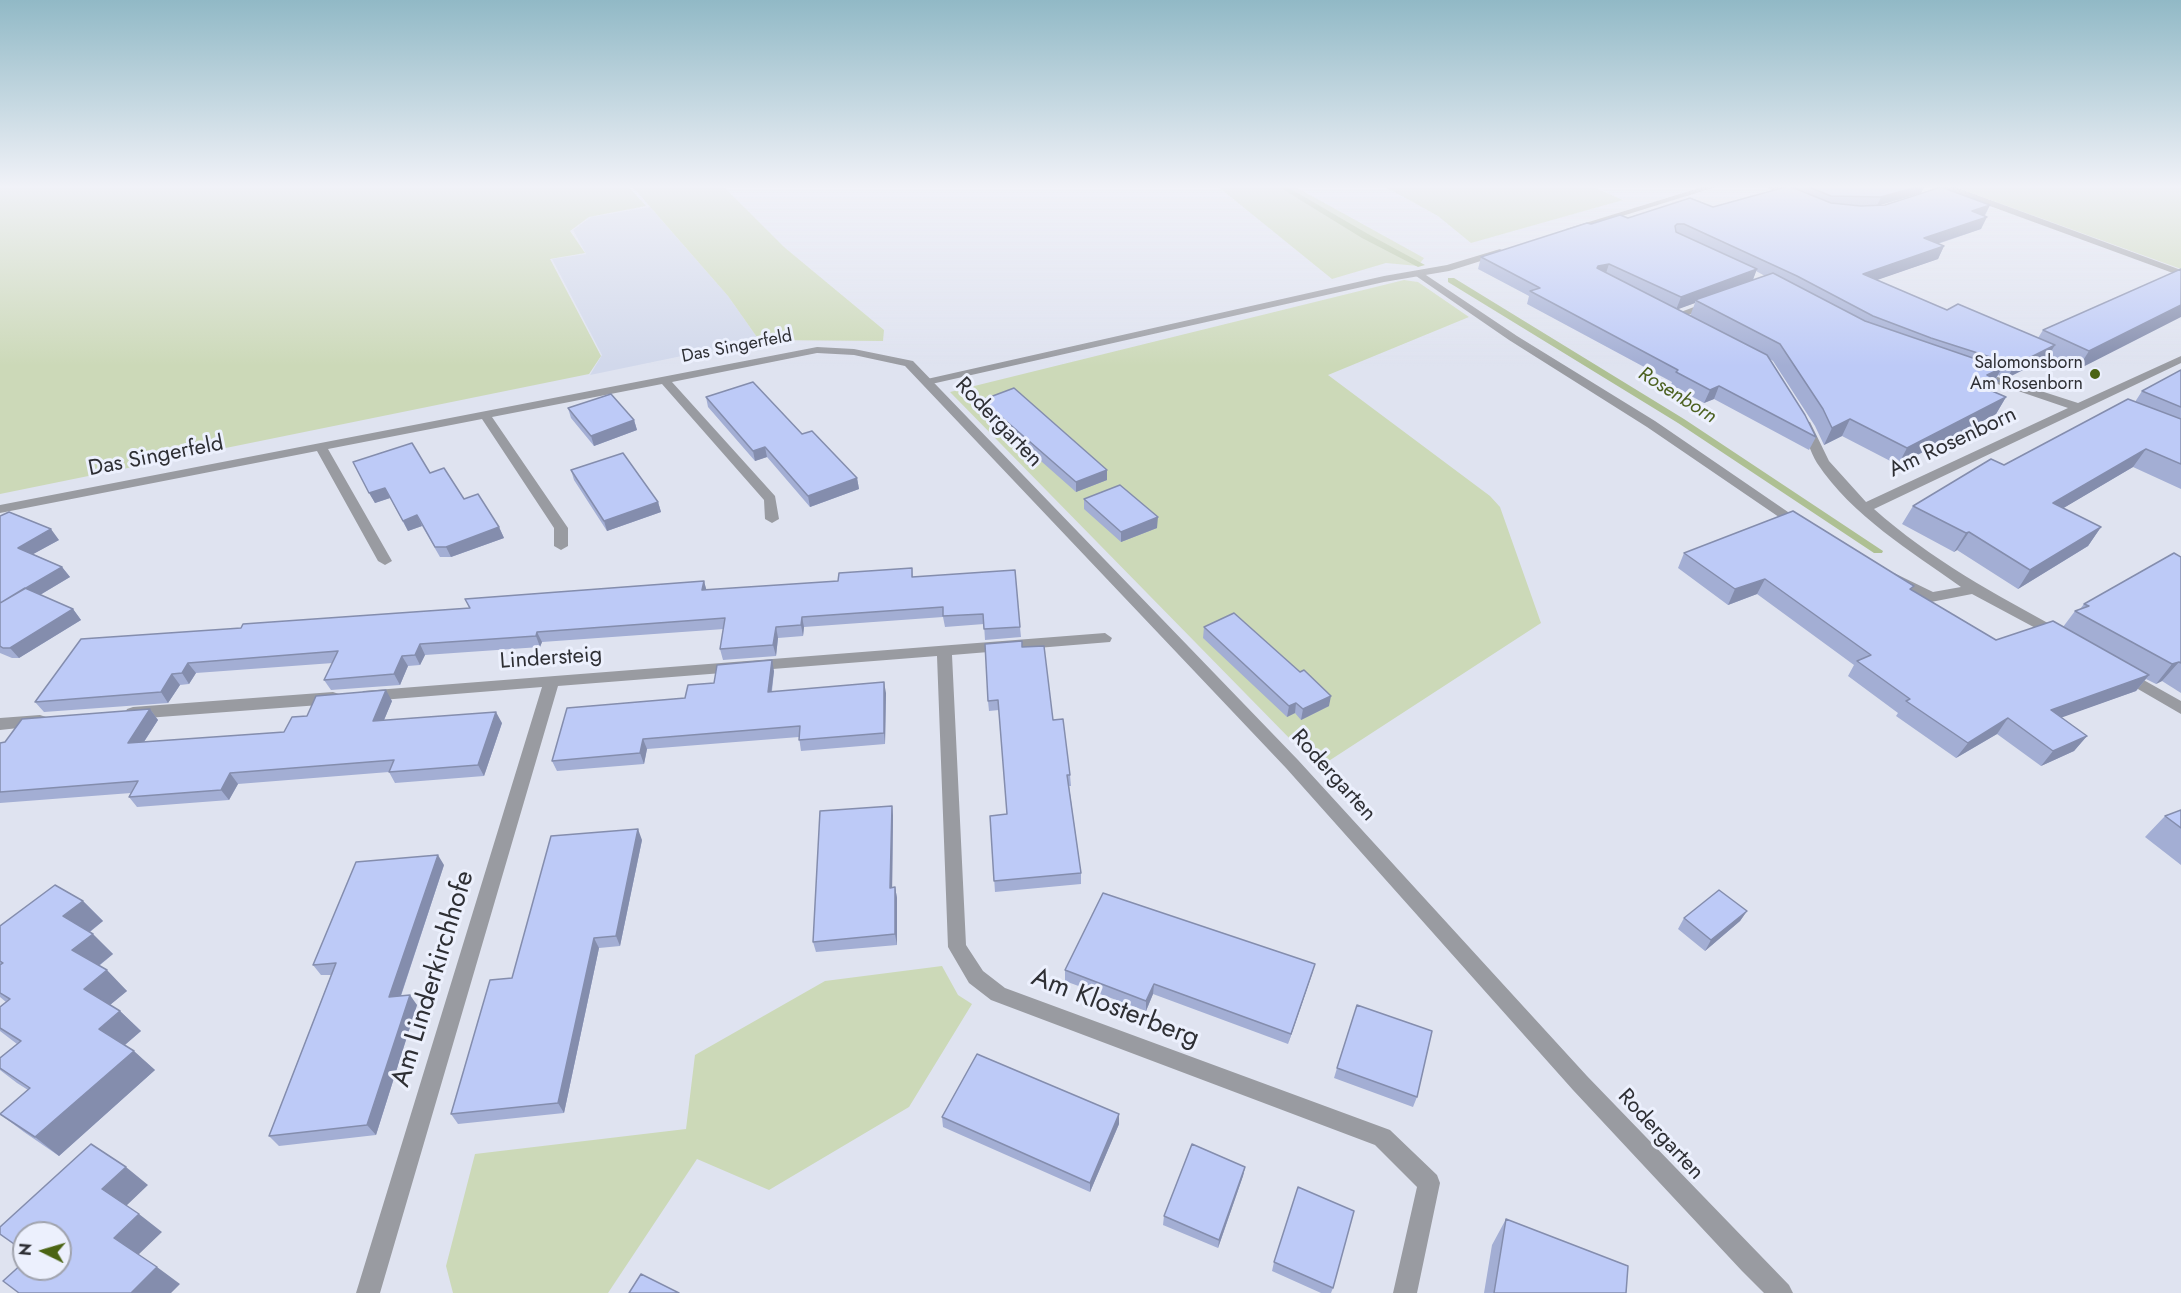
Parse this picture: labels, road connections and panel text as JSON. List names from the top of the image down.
{
  "streets": {
    "street": [
      "Das Singerfeld",
      "Rodergarten",
      "Am Rosenborn",
      "Lindersteig",
      "Am Linderkirchhofe",
      "Am Klosterberg"
    ]
  },
  "crossings": [
    ["Das Singerfeld", "Rodergarten"],
    ["Lindersteig", "Am Linderkirchhofe"],
    ["Lindersteig", "Am Klosterberg"]
  ],
  "water": ["Rosenborn"],
  "places": ["Salomonsborn Am Rosenborn"],
  "north": "left"
}
